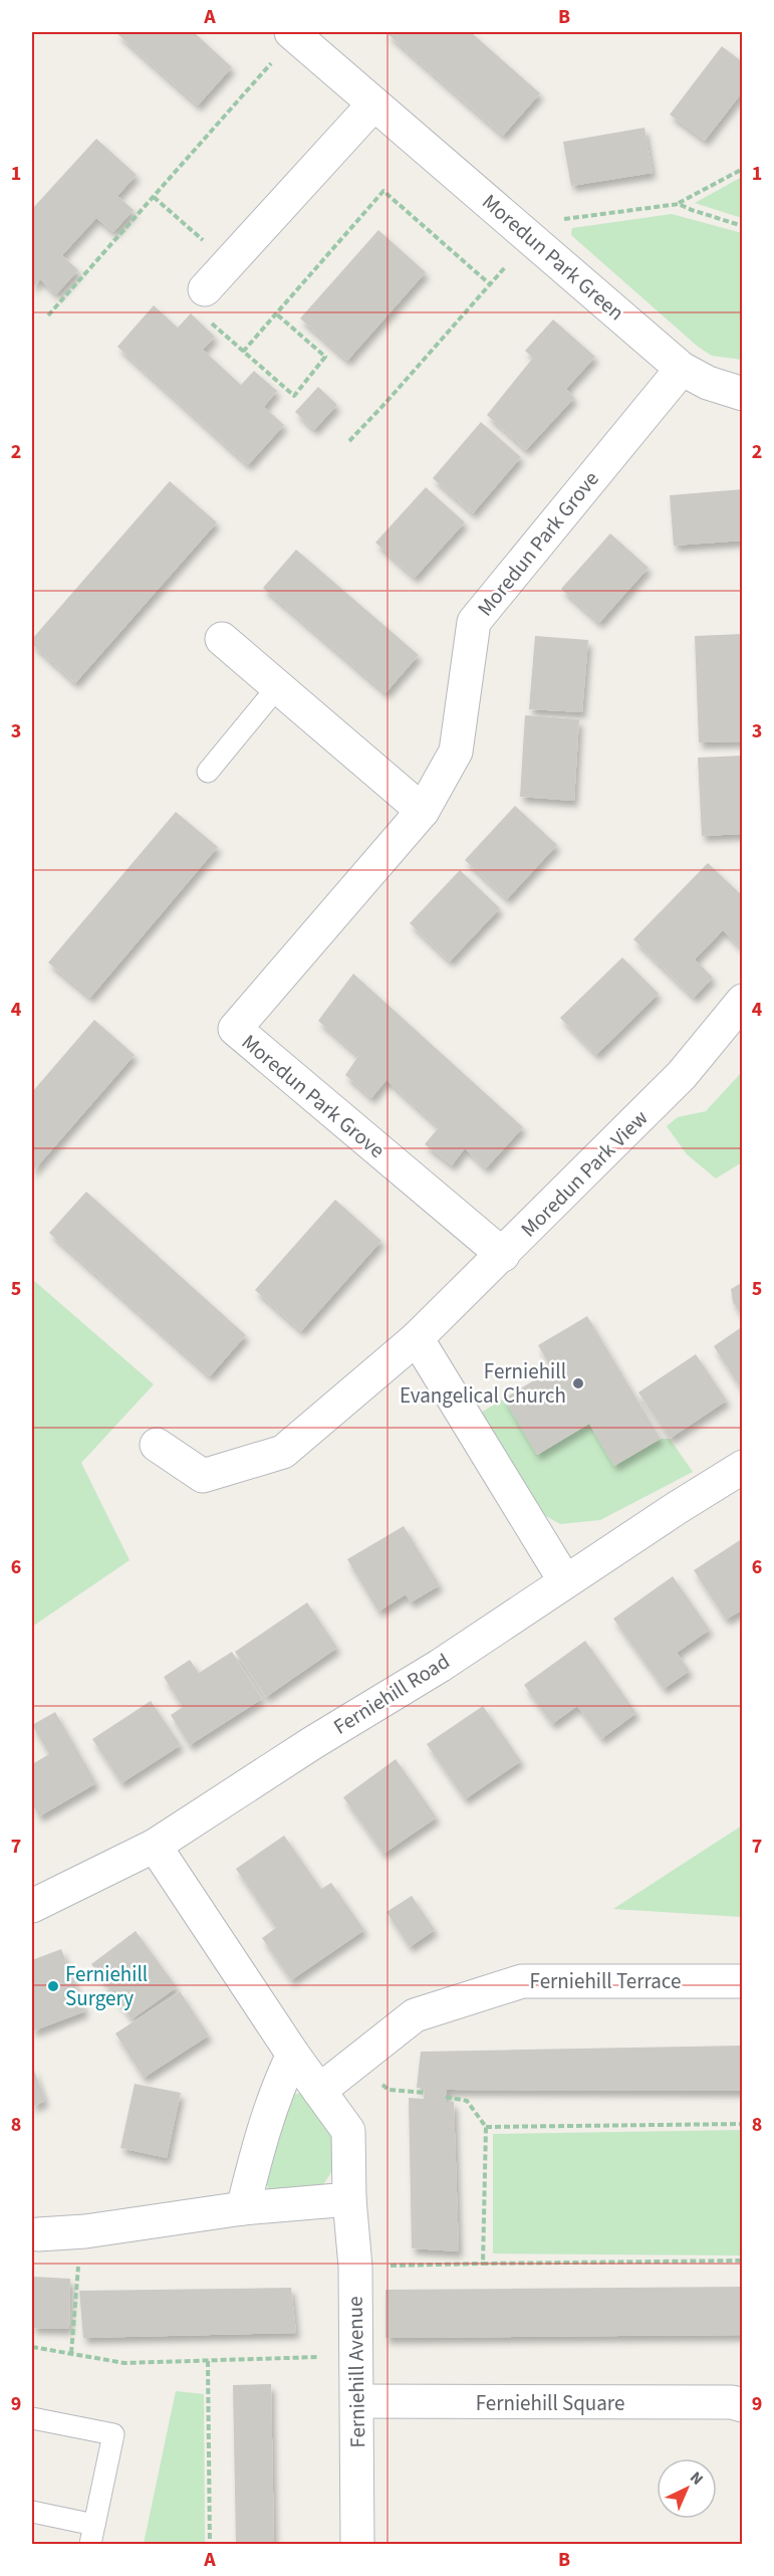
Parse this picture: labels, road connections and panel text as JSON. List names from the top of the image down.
{
  "streets": {
    "street": [
      "Moredun Park Green",
      "Moredun Park Grove",
      "Moredun Park View",
      "Ferniehill Road",
      "Ferniehill Terrace",
      "Ferniehill Avenue",
      "Ferniehill Square"
    ]
  },
  "crossings": [
    ["Moredun Park Green", "Moredun Park Grove"],
    ["Moredun Park Grove", "Moredun Park View"],
    ["Ferniehill Road", "Ferniehill Avenue"],
    ["Ferniehill Terrace", "Ferniehill Avenue"],
    ["Ferniehill Avenue", "Ferniehill Square"]
  ],
  "places": ["Ferniehill Evangelical Church", "Ferniehill Surgery"],
  "north": "top right",
  "grid": {
    "columns": ["A", "B"],
    "rows": [
      "1",
      "2",
      "3",
      "4",
      "5",
      "6",
      "7",
      "8",
      "9"
    ]
  }
}
